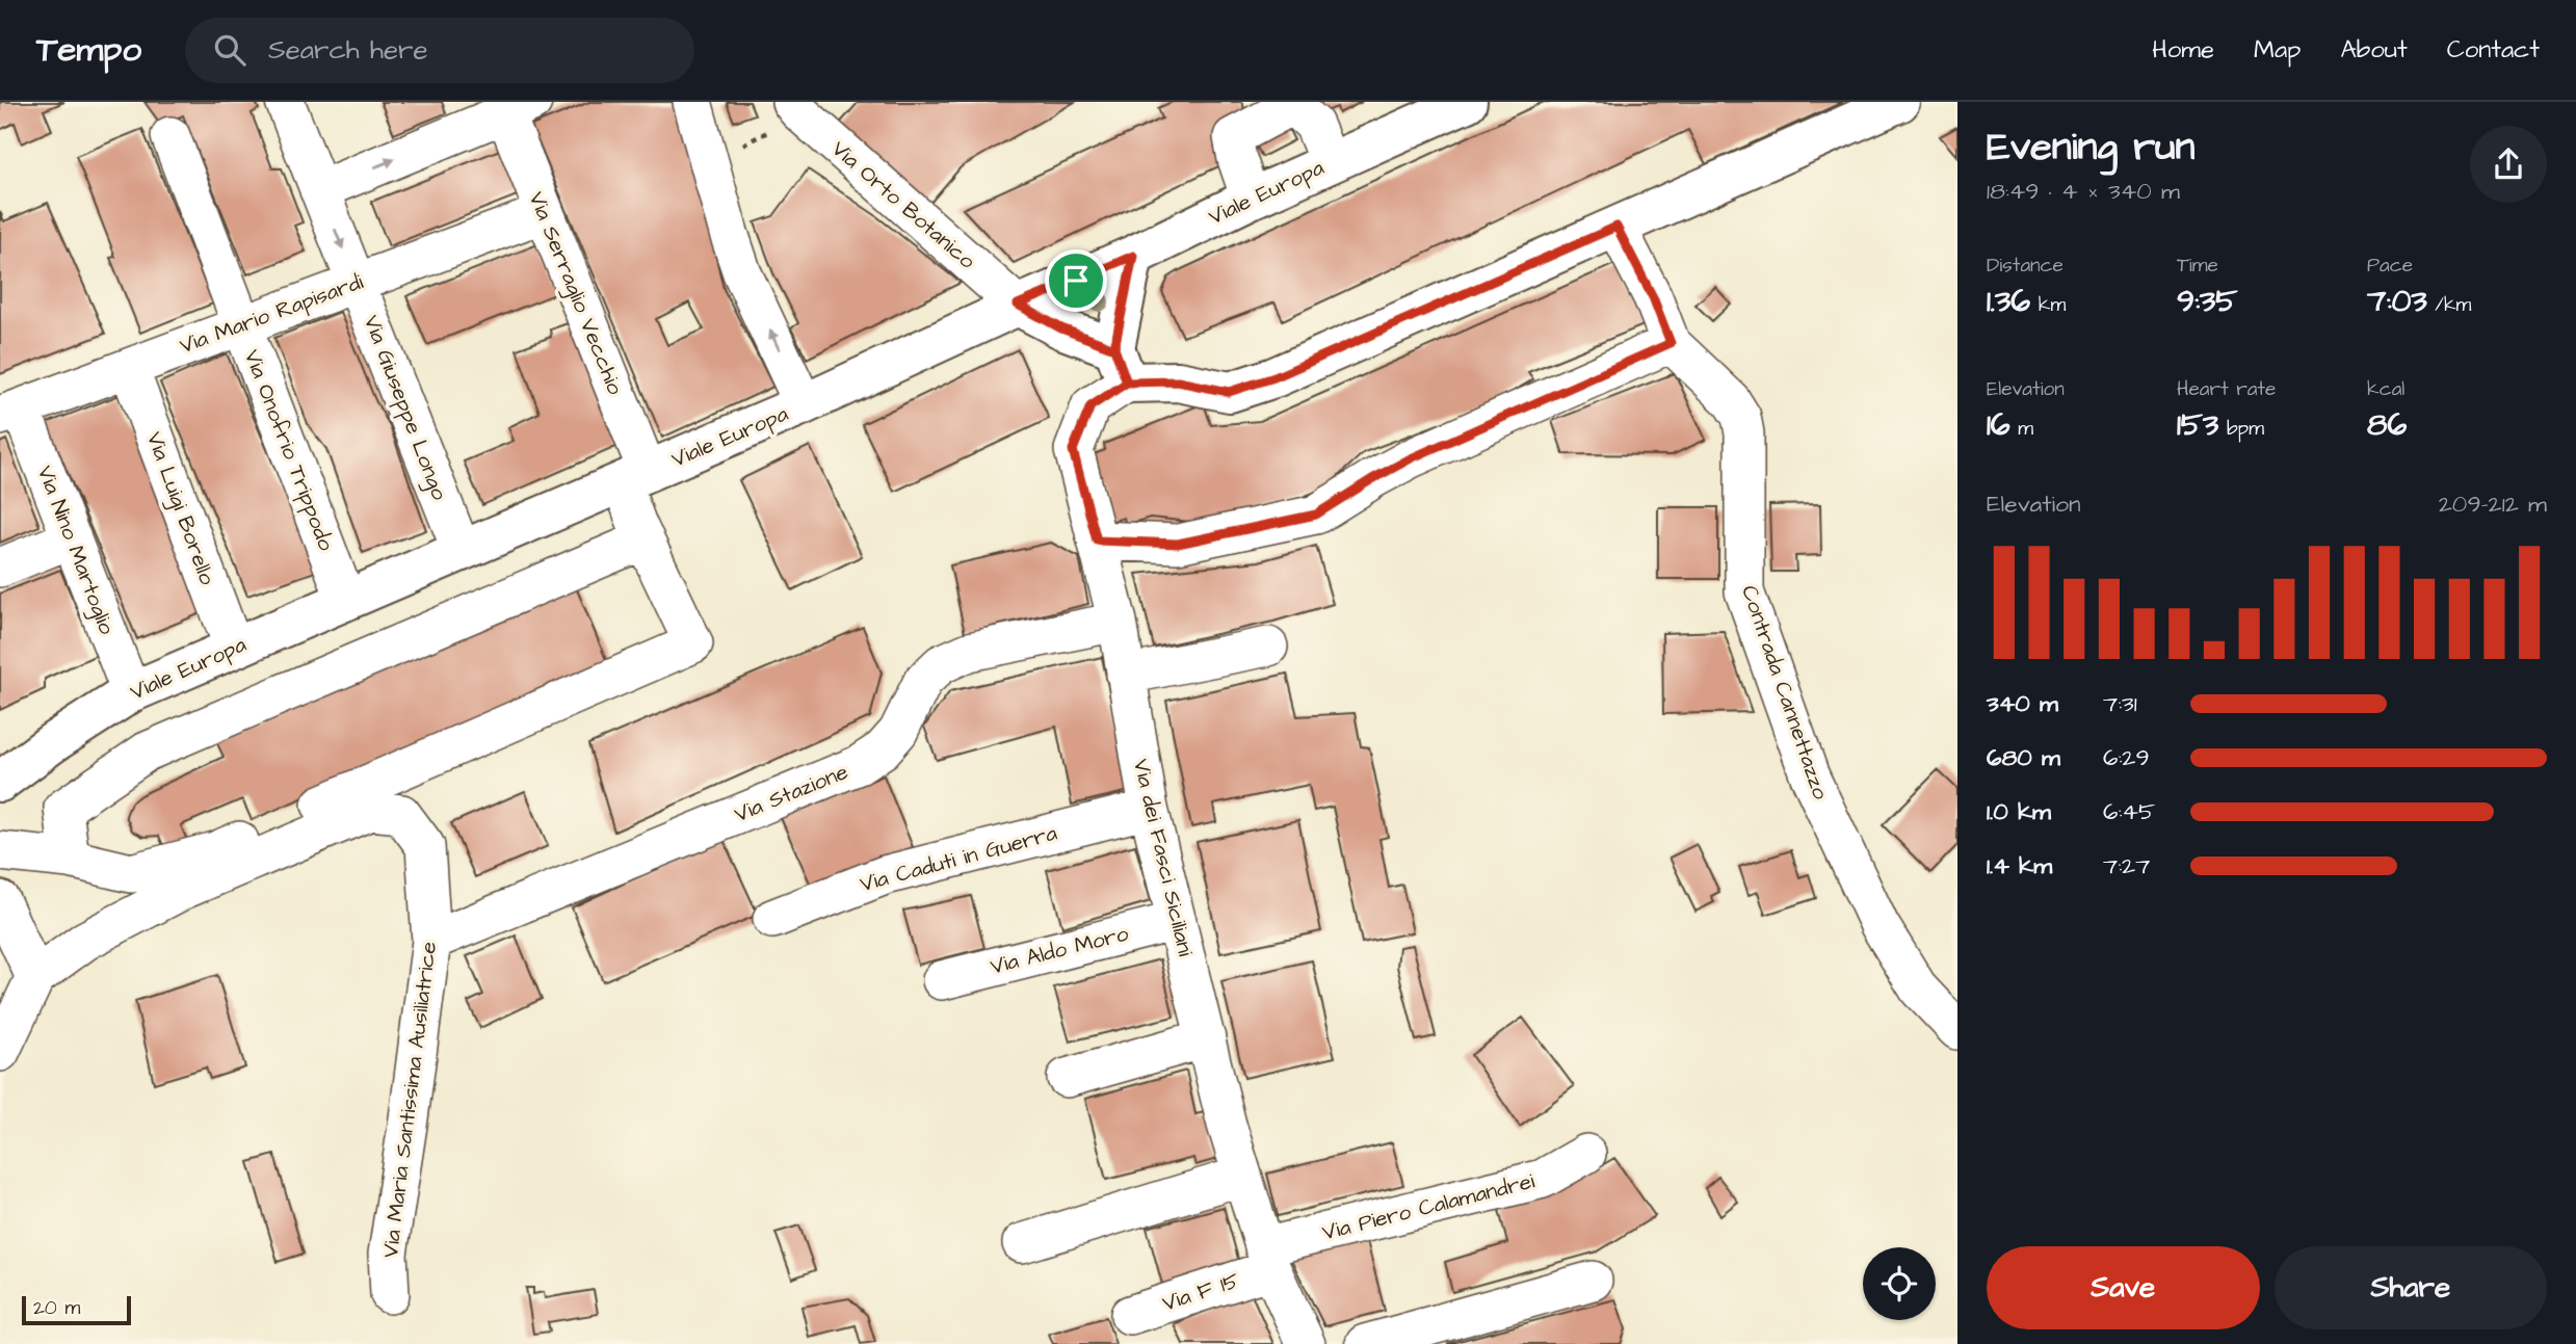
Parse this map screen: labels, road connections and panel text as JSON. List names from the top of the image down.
{
  "streets": {
    "main road": ["Viale Europa"],
    "street": [
      "Via Orto Botanico",
      "Via Serraglio Vecchio",
      "Via Mario Rapisardi",
      "Via Giuseppe Longo",
      "Via Onofrio Trippodo",
      "Via Luigi Borello",
      "Via Nino Martoglio",
      "Contrada Cannettazzo",
      "Via Stazione",
      "Via dei Fasci Siciliani",
      "Via Caduti in Guerra",
      "Via Aldo Moro",
      "Via Maria Santissima Ausiliatrice",
      "Via Piero Calamandrei",
      "Via F 15"
    ]
  },
  "crossings": [
    ["Viale Europa", "Via Orto Botanico"],
    ["Viale Europa", "Via Serraglio Vecchio"],
    ["Viale Europa", "Via Giuseppe Longo"],
    ["Viale Europa", "Via Onofrio Trippodo"],
    ["Viale Europa", "Via Luigi Borello"],
    ["Viale Europa", "Via Nino Martoglio"],
    ["Via Serraglio Vecchio", "Via Mario Rapisardi"],
    ["Via Mario Rapisardi", "Via Giuseppe Longo"],
    ["Via Mario Rapisardi", "Via Onofrio Trippodo"],
    ["Via Mario Rapisardi", "Via Luigi Borello"],
    ["Via Mario Rapisardi", "Via Nino Martoglio"],
    ["Via Stazione", "Via dei Fasci Siciliani"],
    ["Via Stazione", "Via Maria Santissima Ausiliatrice"],
    ["Via dei Fasci Siciliani", "Via Caduti in Guerra"],
    ["Via dei Fasci Siciliani", "Via Aldo Moro"],
    ["Via dei Fasci Siciliani", "Via Piero Calamandrei"],
    ["Via dei Fasci Siciliani", "Via F 15"],
    ["Via Piero Calamandrei", "Via F 15"]
  ],
  "scale_bar": "20 m",
  "page": {
    "header": "Tempo",
    "search": "Search here",
    "nav": [
      "Home",
      "Map",
      "About",
      "Contact"
    ],
    "heading": ["Evening run", "18:49 · 4 × 340 m"],
    "stats": [
      ["Distance", "1.36 km"],
      ["Time", "9:35"],
      ["Pace", "7:03 /km"],
      ["Elevation", "16 m"],
      ["Heart rate", "153 bpm"],
      ["kcal", "86"]
    ],
    "chart": ["Elevation", "209–212 m"],
    "list": [
      {
        "name": "340 m",
        "note": "7:31"
      },
      {
        "name": "680 m",
        "note": "6:29"
      },
      {
        "name": "1.0 km",
        "note": "6:45"
      },
      {
        "name": "1.4 km",
        "note": "7:27"
      }
    ],
    "buttons": ["Save", "Share"],
    "scale": "20 m"
  }
}
